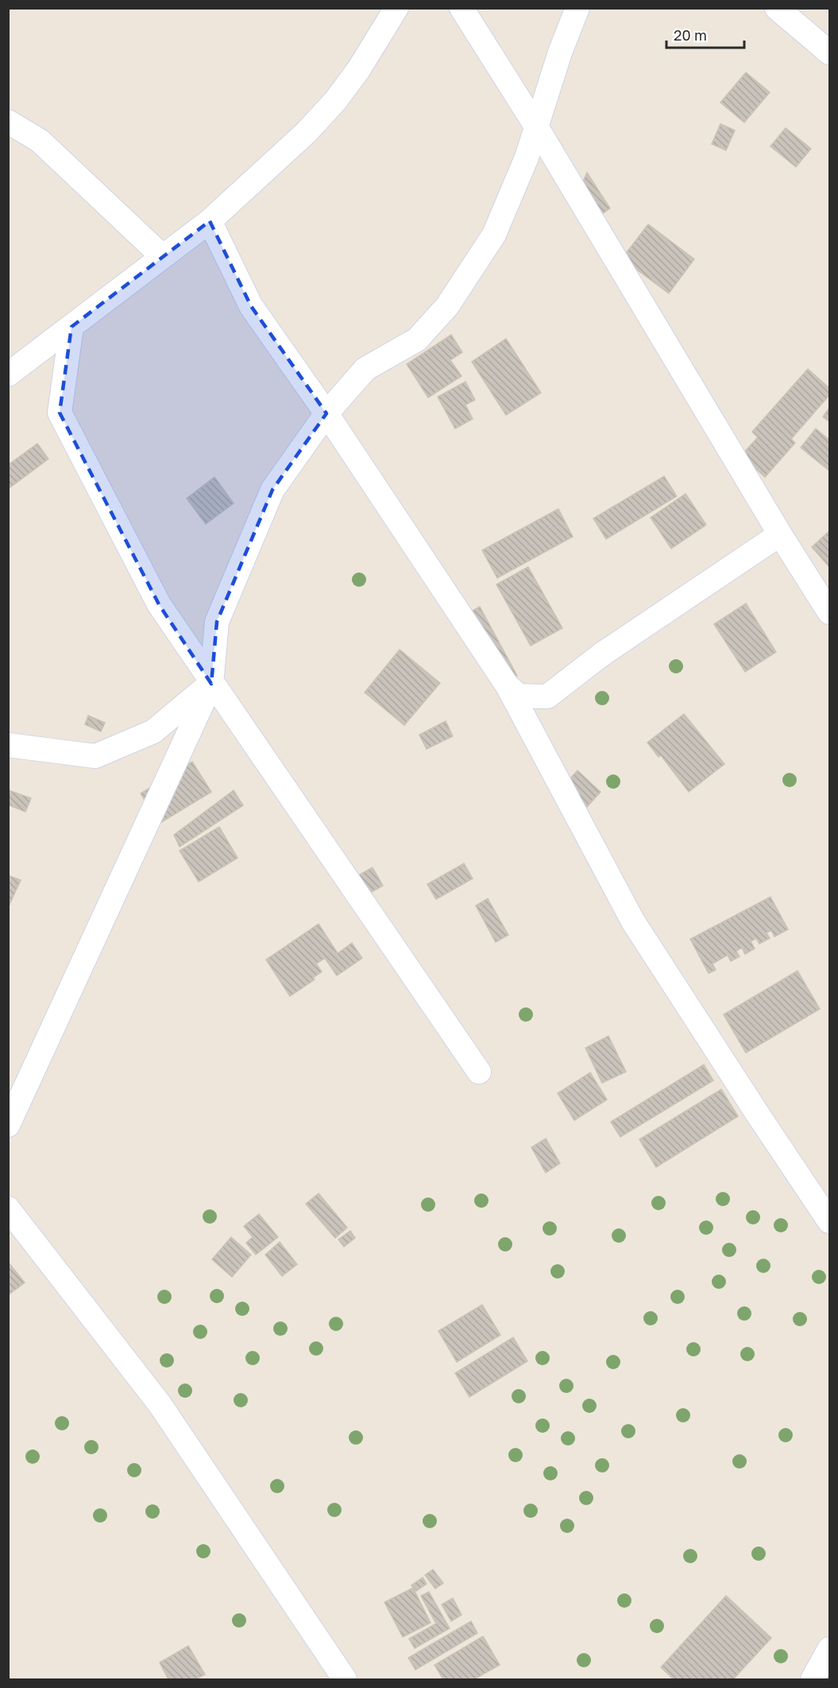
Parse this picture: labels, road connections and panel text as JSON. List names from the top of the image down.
{
  "scale_bar": "20 m"
}
